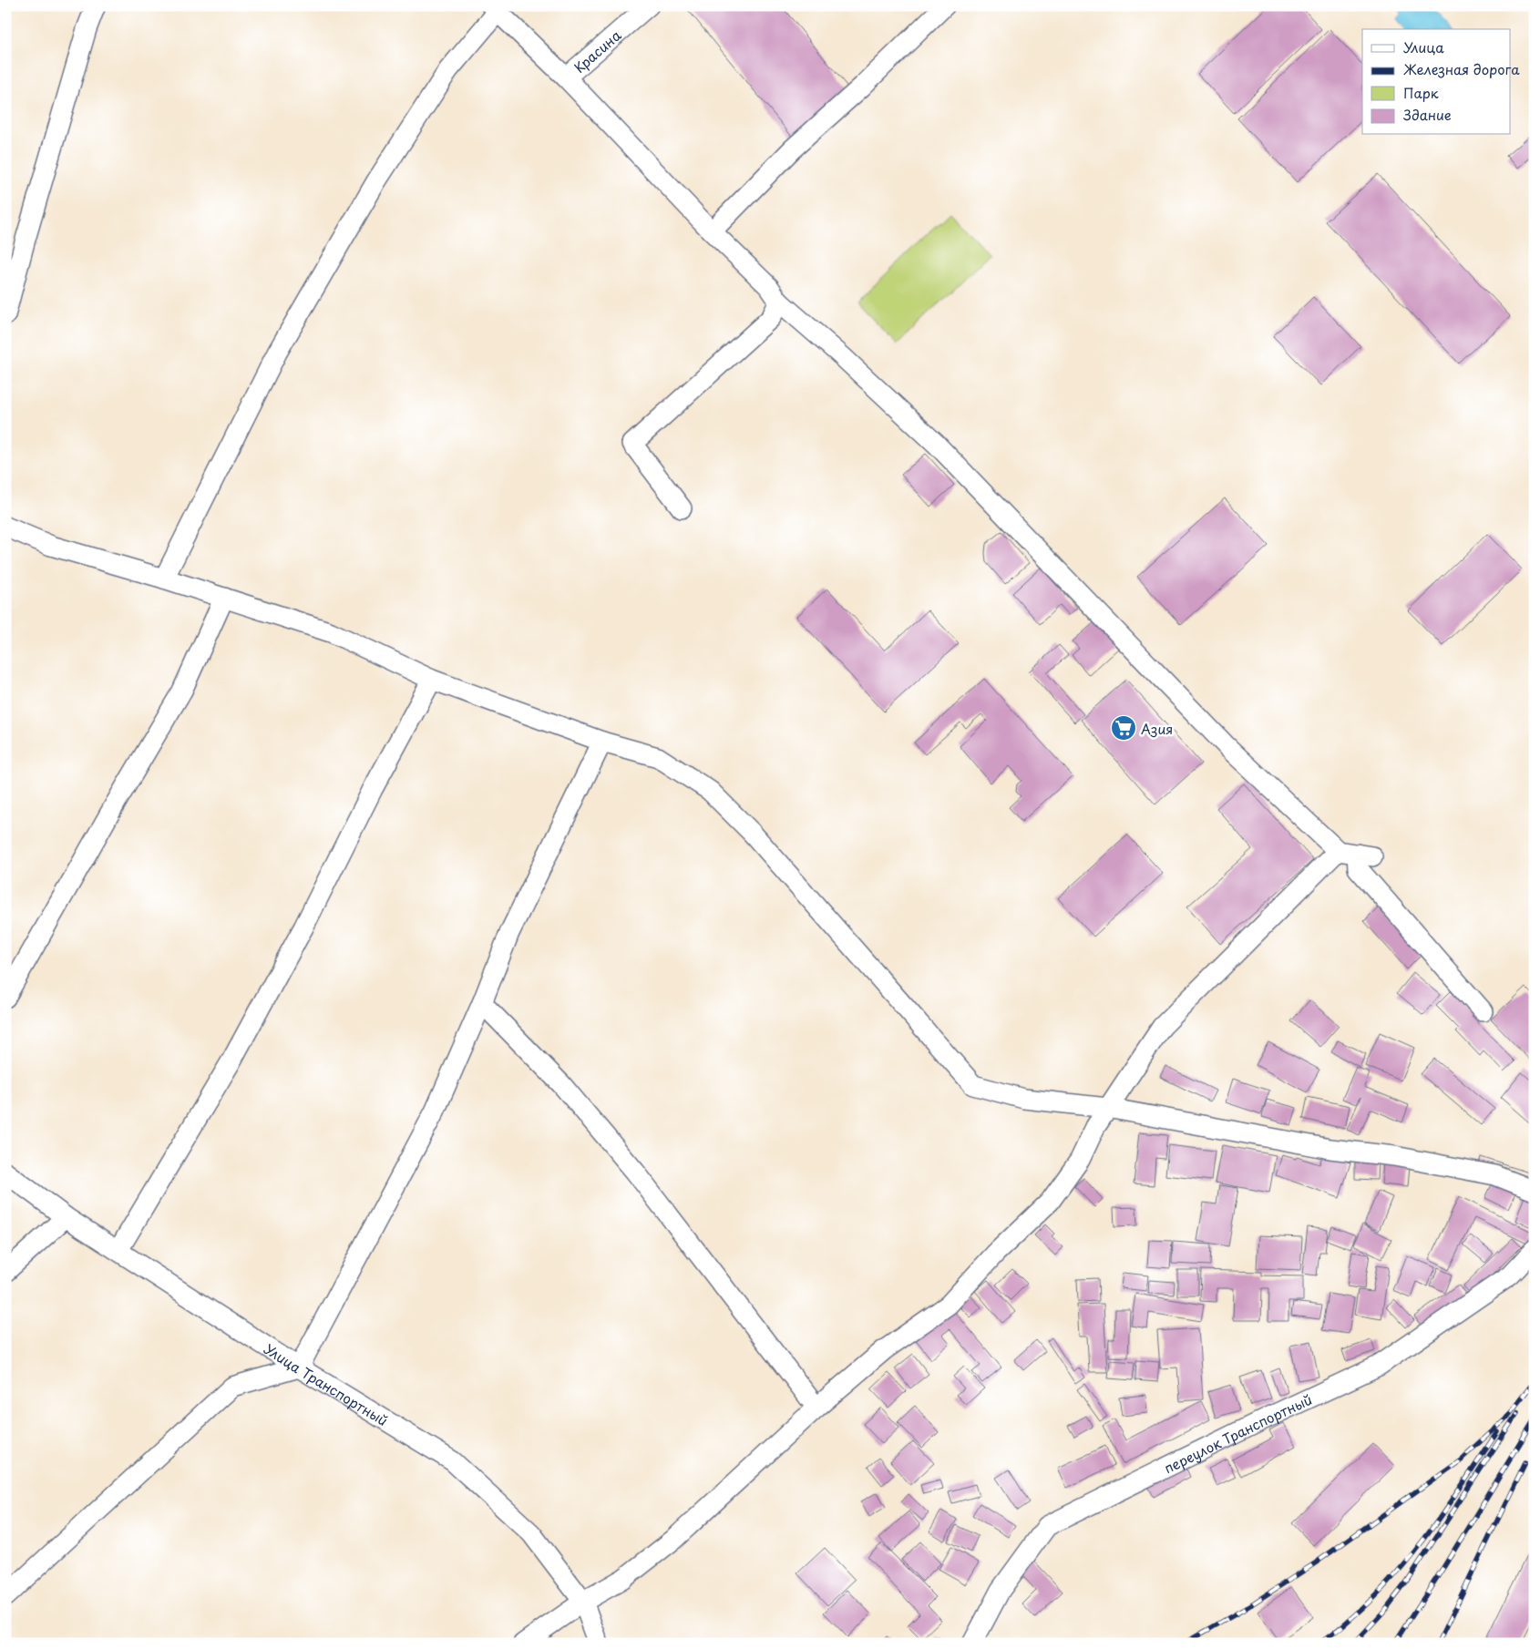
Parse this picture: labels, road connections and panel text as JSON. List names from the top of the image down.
{
  "streets": {
    "street": ["Красина", "Улица Транспортный", "переулок Транспортный"]
  },
  "places": {
    "supermarket": ["Азия"]
  },
  "legend": [
    "Улица",
    "Железная дорога",
    "Парк",
    "Здание"
  ]
}
